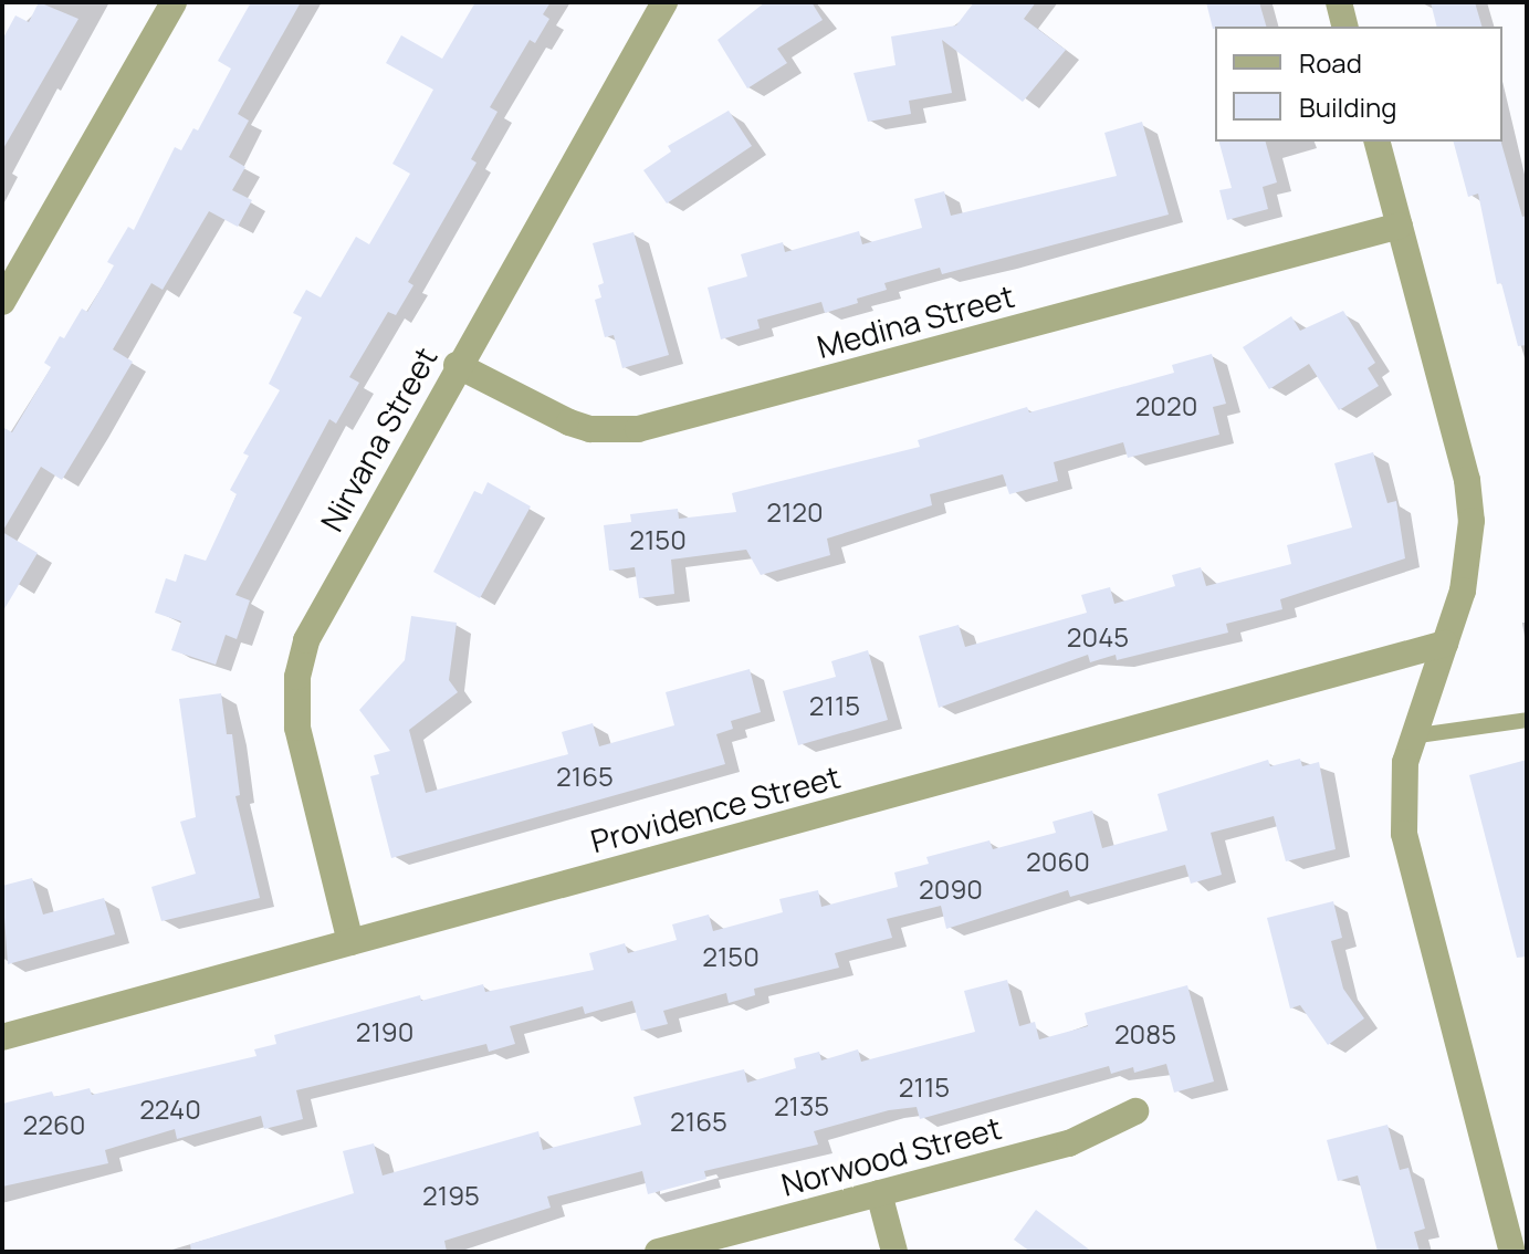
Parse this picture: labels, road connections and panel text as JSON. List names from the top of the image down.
{
  "streets": {
    "street": [
      "Medina Street",
      "Nirvana Street",
      "Providence Street",
      "Norwood Street"
    ]
  },
  "crossings": [
    ["Medina Street", "Nirvana Street"],
    ["Nirvana Street", "Providence Street"]
  ],
  "house_numbers": [
    "2020",
    "2120",
    "2150",
    "2045",
    "2115",
    "2165",
    "2060",
    "2090",
    "2150",
    "2190",
    "2085",
    "2115",
    "2135",
    "2240",
    "2165",
    "2260",
    "2195"
  ],
  "legend": ["Road", "Building"]
}
